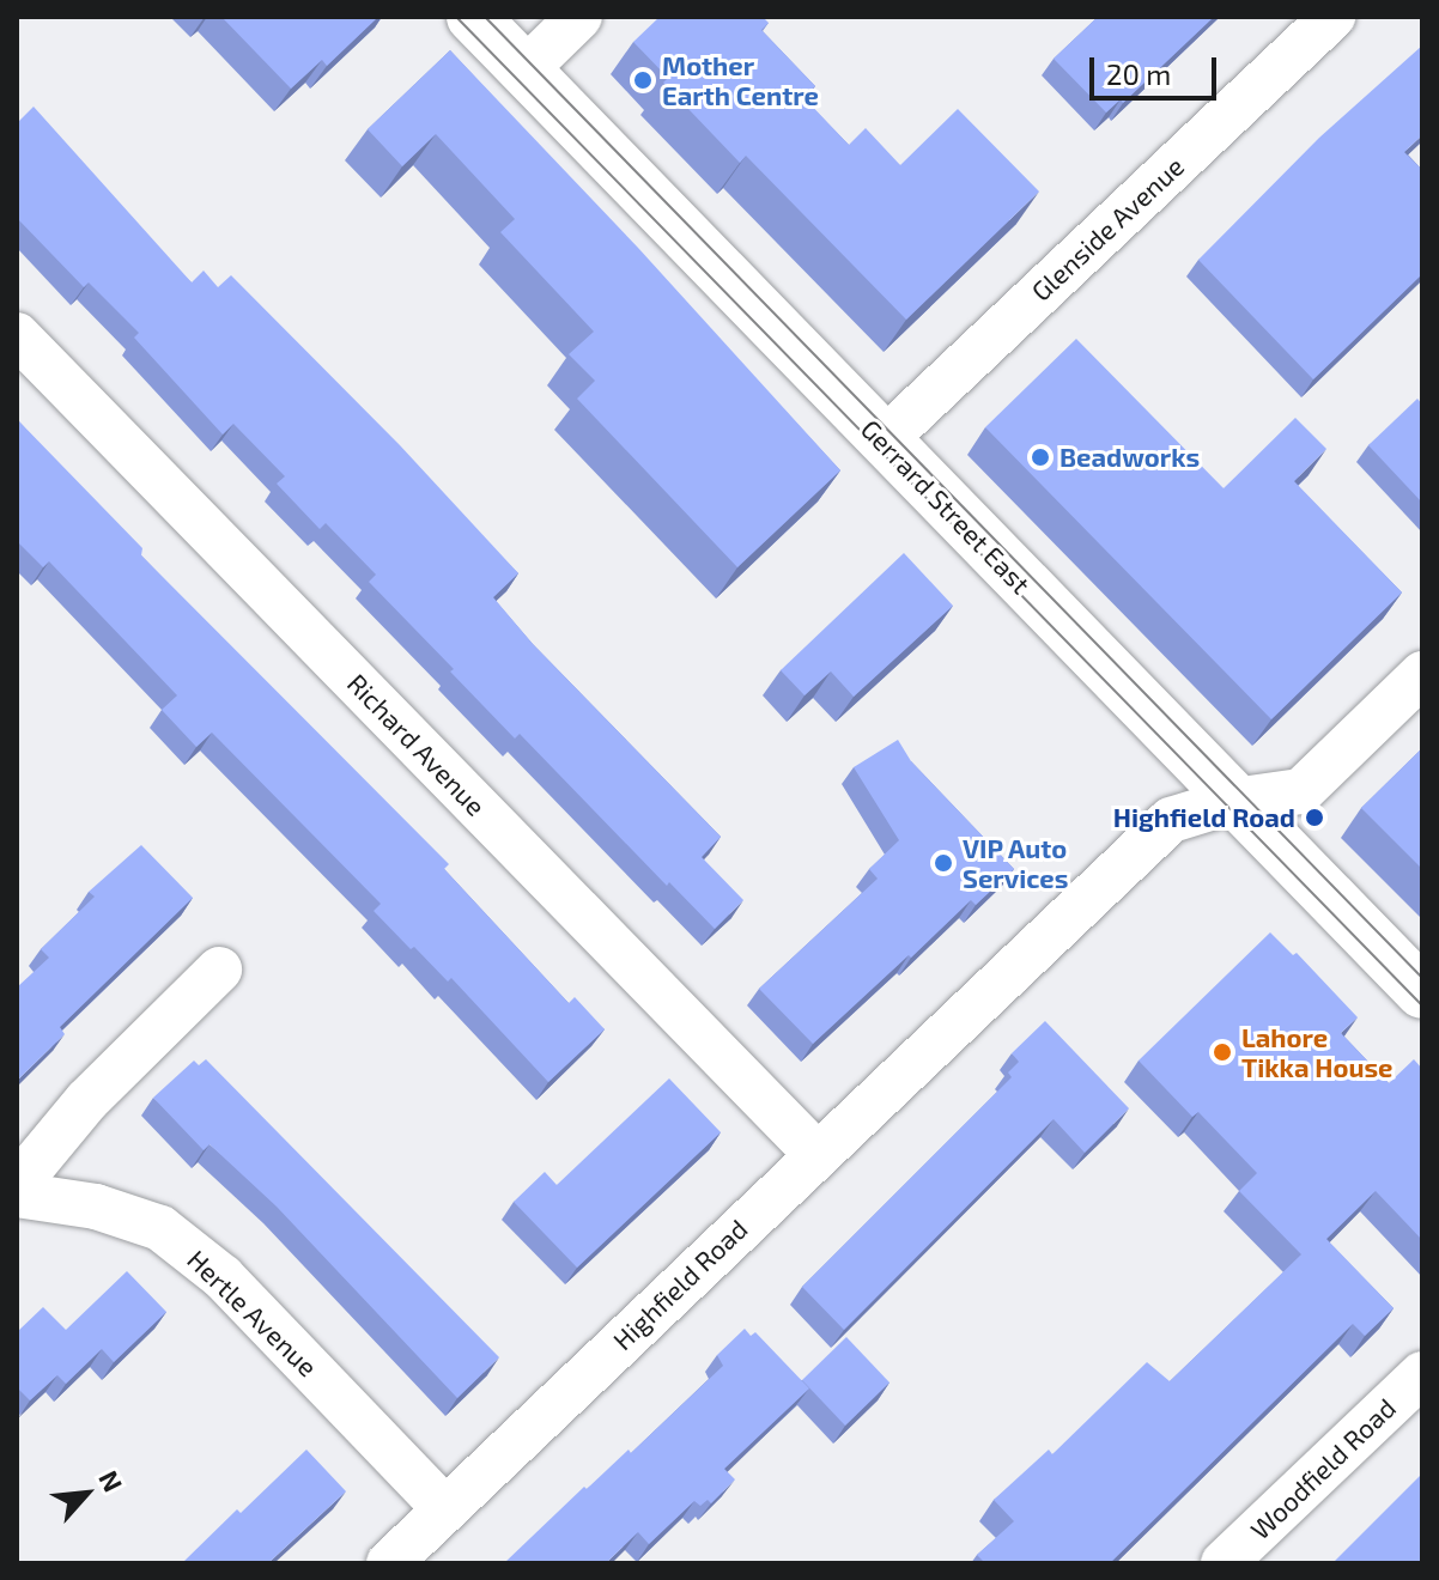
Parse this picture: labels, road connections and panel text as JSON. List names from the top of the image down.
{
  "streets": {
    "main road": ["Gerrard Street East"],
    "street": [
      "Glenside Avenue",
      "Richard Avenue",
      "Highfield Road",
      "Hertle Avenue",
      "Woodfield Road"
    ]
  },
  "crossings": [
    ["Glenside Avenue", "Gerrard Street East"],
    ["Gerrard Street East", "Highfield Road"],
    ["Richard Avenue", "Highfield Road"],
    ["Highfield Road", "Hertle Avenue"]
  ],
  "places": [
    "Mother Earth Centre",
    "Beadworks",
    "Highfield Road",
    "VIP Auto Services",
    "Lahore Tikka House"
  ],
  "scale_bar": "20 m",
  "north": "top right"
}
